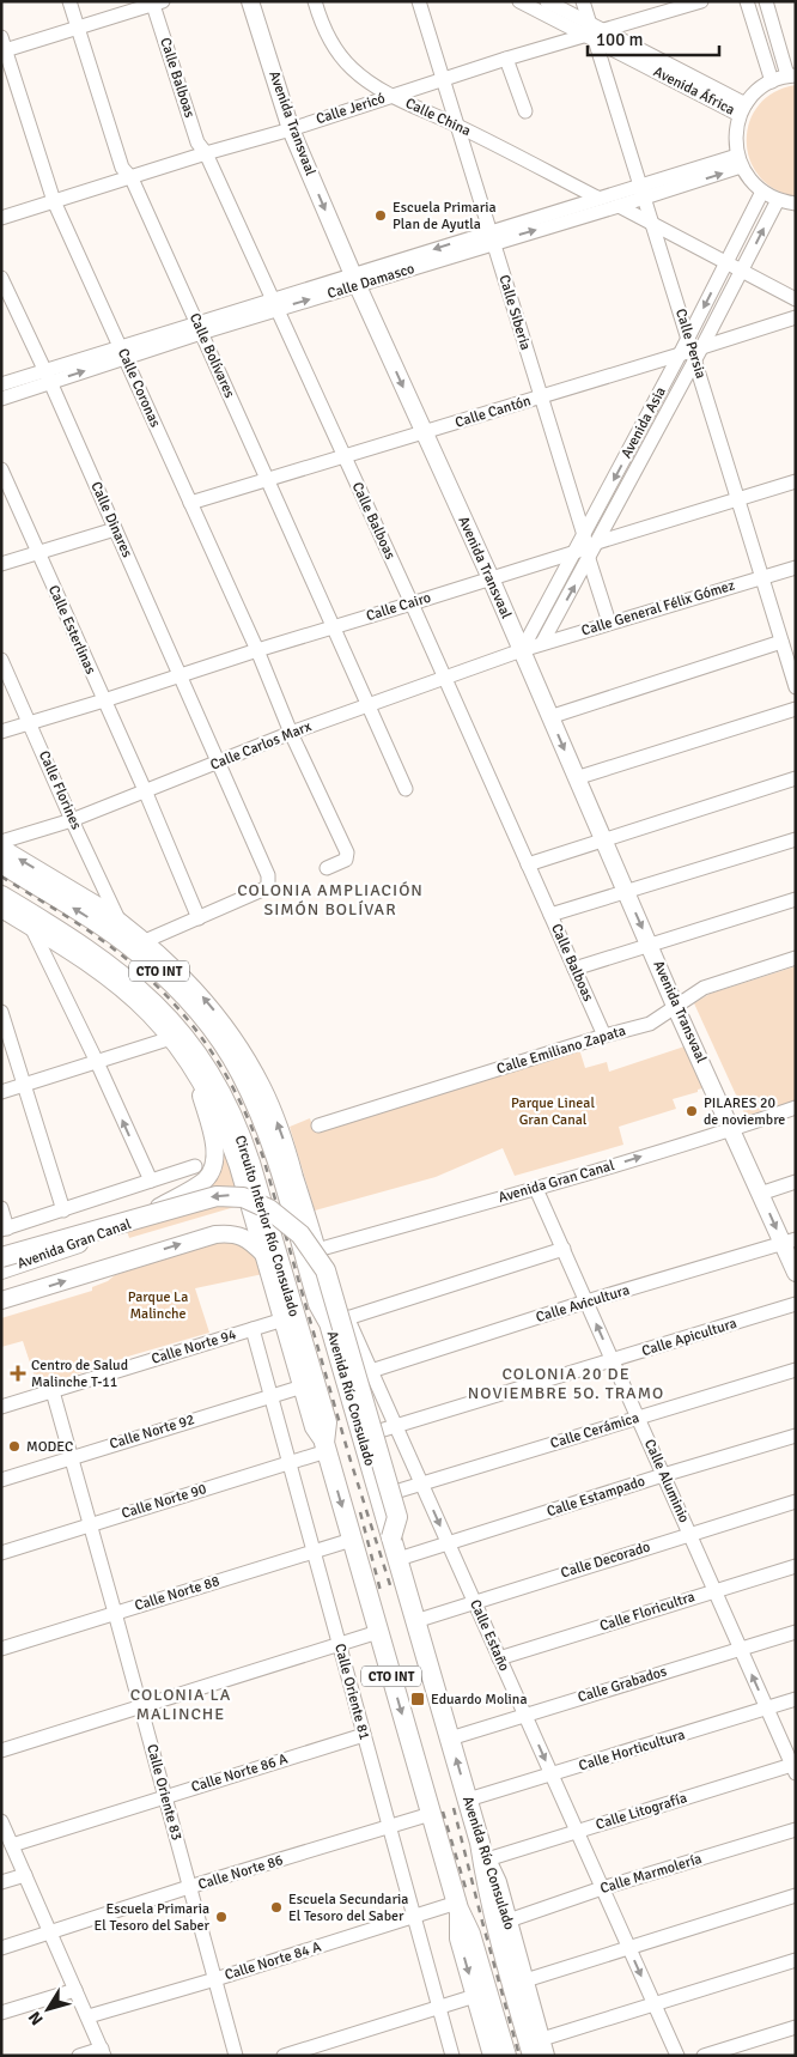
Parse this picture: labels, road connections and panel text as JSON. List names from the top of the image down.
{
  "streets": {
    "highway": ["CTO INT", "Circuito Interior Río Consulado", "Avenida Río Consulado"],
    "main road": ["Avenida Transvaal", "Avenida Gran Canal"],
    "street": [
      "Calle Balboas",
      "Avenida África",
      "Calle Jericó",
      "Calle China",
      "Calle Damasco",
      "Calle Siberia",
      "Calle Persia",
      "Calle Bolívares",
      "Calle Coronas",
      "Calle Cantón",
      "Avenida Asia",
      "Calle Dinares",
      "Calle Cairo",
      "Calle General Félix Gómez",
      "Calle Esterlinas",
      "Calle Carlos Marx",
      "Calle Florines",
      "Calle Emiliano Zapata",
      "Calle Avicultura",
      "Calle Apicultura",
      "Calle Norte 94",
      "Calle Cerámica",
      "Calle Norte 92",
      "Calle Aluminio",
      "Calle Estampado",
      "Calle Norte 90",
      "Calle Decorado",
      "Calle Norte 88",
      "Calle Floricultra",
      "Calle Estaño",
      "Calle Grabados",
      "Calle Oriente 81",
      "Calle Horticultura",
      "Calle Norte 86 A",
      "Calle Oriente 83",
      "Calle Litografía",
      "Calle Norte 86",
      "Calle Marmolería",
      "Calle Norte 84 A"
    ]
  },
  "crossings": [
    ["Calle Balboas", "Calle Jericó"],
    ["Calle Balboas", "Calle Damasco"],
    ["Calle Balboas", "Calle Cantón"],
    ["Calle Balboas", "Calle Cairo"],
    ["Calle Balboas", "Calle Carlos Marx"],
    ["Calle Balboas", "Calle Emiliano Zapata"],
    ["Avenida África", "Calle Jericó"],
    ["Avenida África", "Calle Persia"],
    ["Calle Jericó", "Calle China"],
    ["Calle Jericó", "Avenida Transvaal"],
    ["Calle Jericó", "Calle Siberia"],
    ["Calle Jericó", "Calle Persia"],
    ["Calle Jericó", "Calle Bolívares"],
    ["Calle Jericó", "Calle Coronas"],
    ["Calle China", "Calle Damasco"],
    ["Calle China", "Calle Siberia"],
    ["Avenida Transvaal", "Calle Damasco"],
    ["Avenida Transvaal", "Calle Cantón"],
    ["Avenida Transvaal", "Avenida Asia"],
    ["Avenida Transvaal", "Calle Cairo"],
    ["Avenida Transvaal", "Calle General Félix Gómez"],
    ["Avenida Transvaal", "Calle Carlos Marx"],
    ["Avenida Transvaal", "Calle Emiliano Zapata"],
    ["Avenida Transvaal", "Avenida Gran Canal"],
    ["Avenida Transvaal", "Calle Avicultura"],
    ["Calle Damasco", "Calle Siberia"],
    ["Calle Damasco", "Calle Persia"],
    ["Calle Damasco", "Calle Bolívares"],
    ["Calle Damasco", "Calle Coronas"],
    ["Calle Damasco", "Calle Dinares"],
    ["Calle Siberia", "Calle Cantón"],
    ["Calle Siberia", "Avenida Asia"],
    ["Calle Siberia", "Calle Cairo"],
    ["Calle Siberia", "Calle General Félix Gómez"],
    ["Calle Persia", "Calle Cantón"],
    ["Calle Persia", "Avenida Asia"],
    ["Calle Persia", "Calle Cairo"],
    ["Calle Persia", "Calle General Félix Gómez"],
    ["Calle Bolívares", "Calle Cantón"],
    ["Calle Bolívares", "Calle Cairo"],
    ["Calle Bolívares", "Calle Carlos Marx"],
    ["Calle Coronas", "Calle Cantón"],
    ["Calle Coronas", "Calle Cairo"],
    ["Calle Coronas", "Calle Carlos Marx"],
    ["Calle Cantón", "Avenida Asia"],
    ["Avenida Asia", "Calle Cairo"],
    ["Avenida Asia", "Calle General Félix Gómez"],
    ["Avenida Asia", "Calle Carlos Marx"],
    ["Calle Dinares", "Calle Cairo"],
    ["Calle Dinares", "Calle Esterlinas"],
    ["Calle Dinares", "Calle Carlos Marx"],
    ["Calle Cairo", "Calle Esterlinas"],
    ["Calle Cairo", "Calle Florines"],
    ["Calle General Félix Gómez", "Calle Carlos Marx"],
    ["Calle Esterlinas", "Calle Carlos Marx"],
    ["Calle Carlos Marx", "Calle Florines"],
    ["Calle Florines", "CTO INT"],
    ["CTO INT", "Avenida Gran Canal"],
    ["CTO INT", "Circuito Interior Río Consulado"],
    ["CTO INT", "Calle Norte 94"],
    ["CTO INT", "Avenida Río Consulado"],
    ["CTO INT", "Calle Norte 92"],
    ["CTO INT", "Calle Norte 90"],
    ["CTO INT", "Calle Norte 88"],
    ["CTO INT", "Calle Litografía"],
    ["CTO INT", "Calle Norte 86"],
    ["CTO INT", "Calle Norte 84 A"],
    ["Avenida Gran Canal", "Avenida Río Consulado"],
    ["Avenida Gran Canal", "Calle Aluminio"],
    ["Circuito Interior Río Consulado", "Avenida Río Consulado"],
    ["Circuito Interior Río Consulado", "Calle Norte 90"],
    ["Circuito Interior Río Consulado", "Calle Estaño"],
    ["Calle Avicultura", "Calle Aluminio"],
    ["Calle Avicultura", "Calle Estaño"],
    ["Calle Apicultura", "Calle Aluminio"],
    ["Calle Apicultura", "Calle Estaño"],
    ["Calle Norte 94", "Calle Oriente 81"],
    ["Calle Norte 94", "Calle Oriente 83"],
    ["Avenida Río Consulado", "Calle Estampado"],
    ["Avenida Río Consulado", "Calle Decorado"],
    ["Avenida Río Consulado", "Calle Estaño"],
    ["Avenida Río Consulado", "Calle Grabados"],
    ["Avenida Río Consulado", "Calle Horticultura"],
    ["Avenida Río Consulado", "Calle Litografía"],
    ["Avenida Río Consulado", "Calle Marmolería"],
    ["Calle Cerámica", "Calle Aluminio"],
    ["Calle Cerámica", "Calle Estaño"],
    ["Calle Norte 92", "Calle Oriente 81"],
    ["Calle Norte 92", "Calle Oriente 83"],
    ["Calle Aluminio", "Calle Estampado"],
    ["Calle Aluminio", "Calle Decorado"],
    ["Calle Aluminio", "Calle Floricultra"],
    ["Calle Aluminio", "Calle Grabados"],
    ["Calle Aluminio", "Calle Horticultura"],
    ["Calle Aluminio", "Calle Litografía"],
    ["Calle Estampado", "Calle Estaño"],
    ["Calle Norte 90", "Calle Oriente 81"],
    ["Calle Norte 90", "Calle Oriente 83"],
    ["Calle Decorado", "Calle Estaño"],
    ["Calle Norte 88", "Calle Oriente 81"],
    ["Calle Norte 88", "Calle Oriente 83"],
    ["Calle Floricultra", "Calle Estaño"],
    ["Calle Estaño", "Calle Grabados"],
    ["Calle Estaño", "Calle Horticultura"],
    ["Calle Estaño", "Calle Litografía"],
    ["Calle Estaño", "Calle Marmolería"],
    ["Calle Oriente 81", "Calle Norte 86 A"],
    ["Calle Oriente 81", "Calle Norte 86"],
    ["Calle Oriente 81", "Calle Norte 84 A"],
    ["Calle Norte 86 A", "Calle Oriente 83"],
    ["Calle Oriente 83", "Calle Norte 86"],
    ["Calle Oriente 83", "Calle Norte 84 A"]
  ],
  "one_way": ["Avenida Transvaal", "Avenida Gran Canal"],
  "districts": ["COLONIA AMPLIACIÓN SIMÓN BOLÍVAR", "COLONIA 20 DE NOVIEMBRE 5O. TRAMO", "COLONIA LA MALINCHE"],
  "parks": ["Parque Lineal Gran Canal", "Parque La Malinche"],
  "places": {
    "other": [
      "Escuela Primaria Plan de Ayutla",
      "PILARES 20 de noviembre",
      "MODEC",
      "Escuela Secundaria El Tesoro del Saber",
      "Escuela Primaria El Tesoro del Saber"
    ],
    "health": ["Centro de Salud Malinche T-11"],
    "transit": ["Eduardo Molina"]
  },
  "scale_bar": "100 m",
  "north": "bottom left"
}
